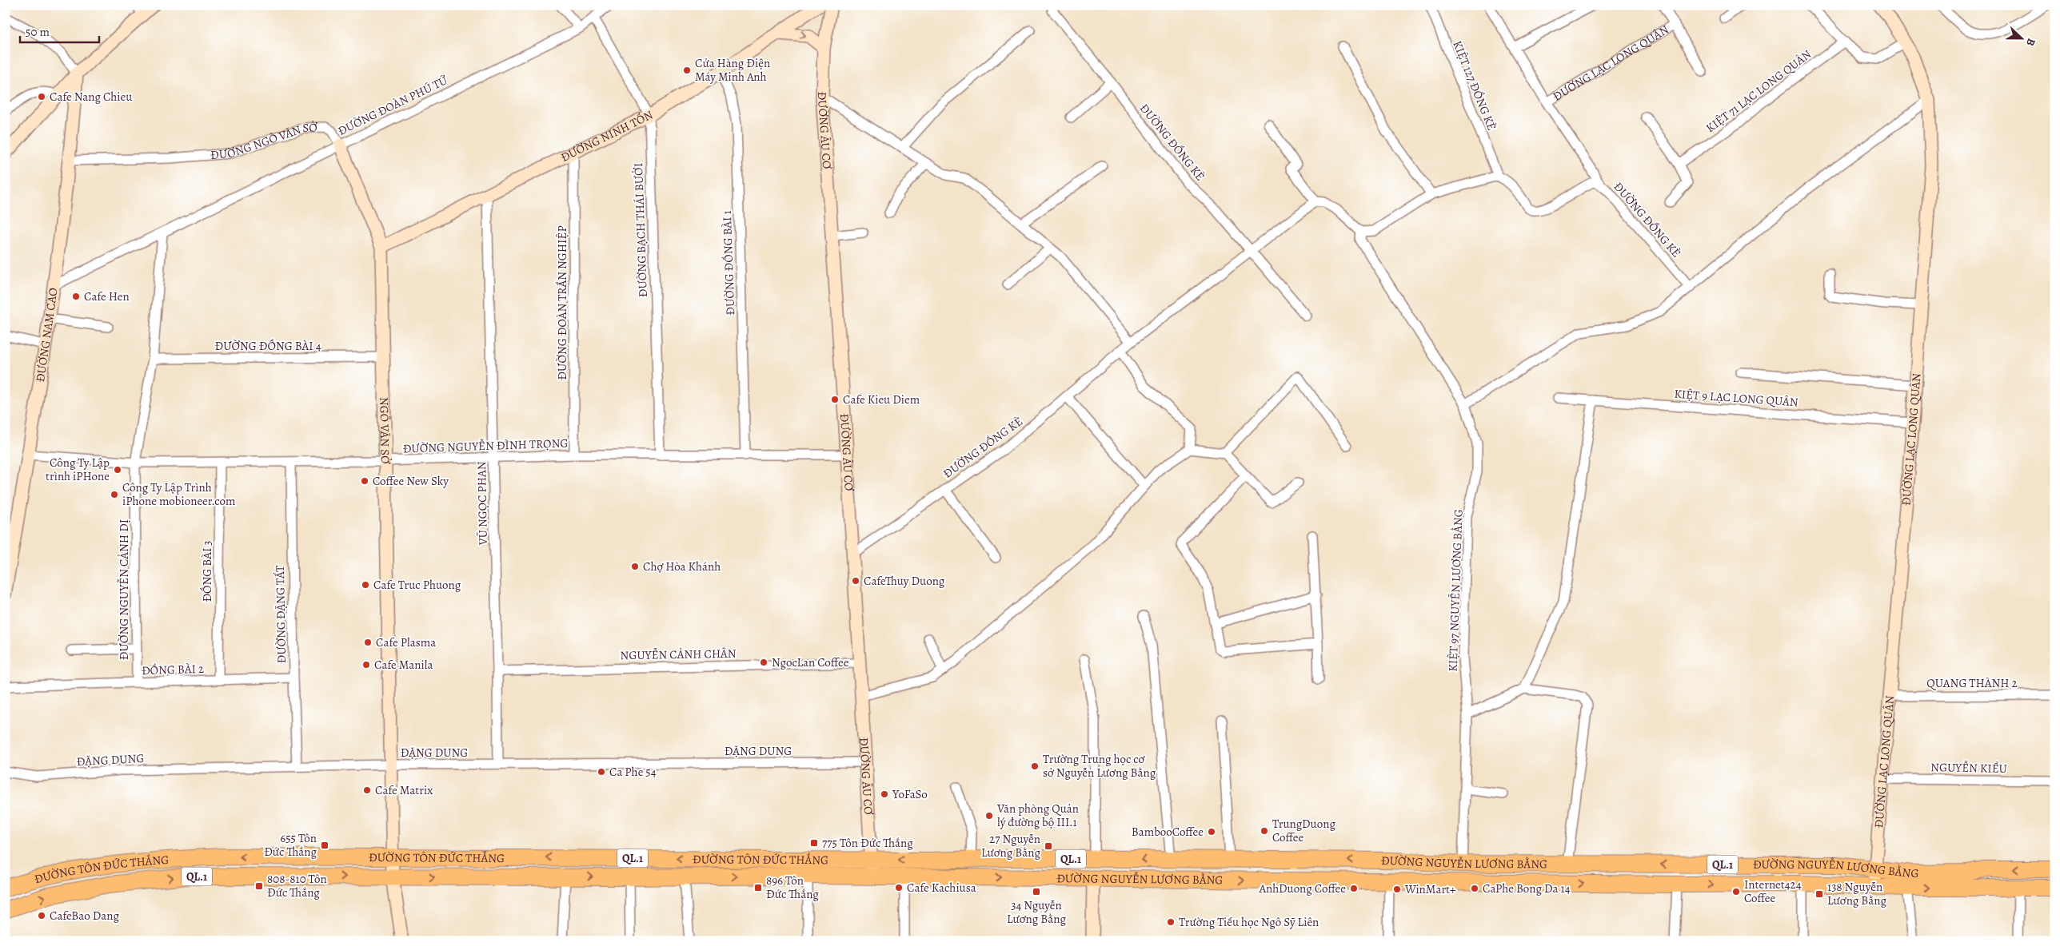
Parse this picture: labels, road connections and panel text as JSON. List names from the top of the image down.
{
  "streets": {
    "highway": ["ĐƯỜNG TÔN ĐỨC THẮNG", "QL.1", "ĐƯỜNG NGUYỄN LƯƠNG BẰNG"],
    "street": [
      "ĐƯỜNG LẠC LONG QUÂN",
      "KIỆT 127 ĐỒNG KÈ",
      "KIỆT 71 LẠC LONG QUÂN",
      "ĐƯỜNG ĐOÀN PHÚ TỨ",
      "ĐƯỜNG ÂU CƠ",
      "ĐƯỜNG NINH TỐN",
      "ĐƯỜNG NGÔ VĂN SỞ",
      "ĐƯỜNG ĐỒNG KÈ",
      "ĐƯỜNG BẠCH THÁI BƯỞI",
      "ĐƯỜNG ĐỒNG BÀI 1",
      "ĐƯỜNG ĐOÀN TRẦN NGHIỆP",
      "ĐƯỜNG NAM CAO",
      "ĐƯỜNG ĐỒNG BÀI 4",
      "KIỆT 9 LẠC LONG QUÂN",
      "NGÔ VĂN SỞ",
      "ĐƯỜNG NGUYỄN ĐÌNH TRỌNG",
      "VŨ NGỌC PHAN",
      "ĐỒNG BÀI 3",
      "ĐƯỜNG NGUYỄN CẢNH DỊ",
      "KIỆT 97 NGUYỄN LƯƠNG BẰNG",
      "ĐƯỜNG ĐẶNG TẤT",
      "NGUYỄN CẢNH CHÂN",
      "ĐỒNG BÀI 2",
      "QUANG THÀNH 2",
      "ĐẶNG DUNG",
      "NGUYỄN KIỀU"
    ]
  },
  "crossings": [
    ["ĐƯỜNG LẠC LONG QUÂN", "KIỆT 9 LẠC LONG QUÂN"],
    ["ĐƯỜNG LẠC LONG QUÂN", "QUANG THÀNH 2"],
    ["ĐƯỜNG LẠC LONG QUÂN", "NGUYỄN KIỀU"],
    ["ĐƯỜNG LẠC LONG QUÂN", "ĐƯỜNG NGUYỄN LƯƠNG BẰNG"],
    ["KIỆT 127 ĐỒNG KÈ", "ĐƯỜNG ĐỒNG KÈ"],
    ["ĐƯỜNG ĐOÀN PHÚ TỨ", "ĐƯỜNG NGÔ VĂN SỞ"],
    ["ĐƯỜNG ĐOÀN PHÚ TỨ", "ĐƯỜNG BẠCH THÁI BƯỞI"],
    ["ĐƯỜNG ĐOÀN PHÚ TỨ", "ĐƯỜNG NAM CAO"],
    ["ĐƯỜNG ĐOÀN PHÚ TỨ", "ĐƯỜNG NGUYỄN CẢNH DỊ"],
    ["ĐƯỜNG ÂU CƠ", "ĐƯỜNG ĐỒNG KÈ"],
    ["ĐƯỜNG ÂU CƠ", "ĐƯỜNG NGUYỄN ĐÌNH TRỌNG"],
    ["ĐƯỜNG ÂU CƠ", "NGUYỄN CẢNH CHÂN"],
    ["ĐƯỜNG ÂU CƠ", "ĐẶNG DUNG"],
    ["ĐƯỜNG ÂU CƠ", "ĐƯỜNG TÔN ĐỨC THẮNG"],
    ["ĐƯỜNG ÂU CƠ", "ĐƯỜNG NGUYỄN LƯƠNG BẰNG"],
    ["ĐƯỜNG NINH TỐN", "ĐƯỜNG NGÔ VĂN SỞ"],
    ["ĐƯỜNG NINH TỐN", "ĐƯỜNG BẠCH THÁI BƯỞI"],
    ["ĐƯỜNG NINH TỐN", "ĐƯỜNG ĐỒNG BÀI 1"],
    ["ĐƯỜNG NINH TỐN", "ĐƯỜNG ĐOÀN TRẦN NGHIỆP"],
    ["ĐƯỜNG NINH TỐN", "NGÔ VĂN SỞ"],
    ["ĐƯỜNG NINH TỐN", "VŨ NGỌC PHAN"],
    ["ĐƯỜNG NGÔ VĂN SỞ", "ĐƯỜNG NAM CAO"],
    ["ĐƯỜNG NGÔ VĂN SỞ", "NGÔ VĂN SỞ"],
    ["ĐƯỜNG BẠCH THÁI BƯỞI", "ĐƯỜNG NGUYỄN ĐÌNH TRỌNG"],
    ["ĐƯỜNG ĐỒNG BÀI 1", "ĐƯỜNG NGUYỄN ĐÌNH TRỌNG"],
    ["ĐƯỜNG ĐOÀN TRẦN NGHIỆP", "ĐƯỜNG NGUYỄN ĐÌNH TRỌNG"],
    ["ĐƯỜNG NAM CAO", "ĐƯỜNG NGUYỄN ĐÌNH TRỌNG"],
    ["ĐƯỜNG ĐỒNG BÀI 4", "NGÔ VĂN SỞ"],
    ["ĐƯỜNG ĐỒNG BÀI 4", "ĐƯỜNG NGUYỄN CẢNH DỊ"],
    ["NGÔ VĂN SỞ", "ĐƯỜNG NGUYỄN ĐÌNH TRỌNG"],
    ["NGÔ VĂN SỞ", "ĐẶNG DUNG"],
    ["NGÔ VĂN SỞ", "ĐƯỜNG TÔN ĐỨC THẮNG"],
    ["ĐƯỜNG NGUYỄN ĐÌNH TRỌNG", "VŨ NGỌC PHAN"],
    ["ĐƯỜNG NGUYỄN ĐÌNH TRỌNG", "ĐỒNG BÀI 3"],
    ["ĐƯỜNG NGUYỄN ĐÌNH TRỌNG", "ĐƯỜNG NGUYỄN CẢNH DỊ"],
    ["ĐƯỜNG NGUYỄN ĐÌNH TRỌNG", "ĐƯỜNG ĐẶNG TẤT"],
    ["VŨ NGỌC PHAN", "NGUYỄN CẢNH CHÂN"],
    ["VŨ NGỌC PHAN", "ĐẶNG DUNG"],
    ["ĐỒNG BÀI 3", "ĐỒNG BÀI 2"],
    ["ĐƯỜNG NGUYỄN CẢNH DỊ", "ĐỒNG BÀI 2"],
    ["KIỆT 97 NGUYỄN LƯƠNG BẰNG", "ĐƯỜNG NGUYỄN LƯƠNG BẰNG"],
    ["ĐƯỜNG ĐẶNG TẤT", "ĐỒNG BÀI 2"],
    ["ĐƯỜNG ĐẶNG TẤT", "ĐẶNG DUNG"],
    ["ĐƯỜNG TÔN ĐỨC THẮNG", "ĐƯỜNG NGUYỄN LƯƠNG BẰNG"]
  ],
  "places": {
    "other": [
      "Cửa Hàng Điện Máy Minh Anh",
      "Cafe Nang Chieu",
      "Cafe Hen",
      "Cafe Kieu Diem",
      "Công Ty Lập trình iPHone",
      "Coffee New Sky",
      "Công Ty Lập Trình iPhone mobioneer.com",
      "Chợ Hòa Khánh",
      "CafeThuy Duong",
      "Cafe Truc Phuong",
      "Cafe Plasma",
      "NgocLan Coffee",
      "Cafe Manila",
      "Trường Trung học cơ sở Nguyễn Lương Bằng",
      "Ca Phe 54",
      "Cafe Matrix",
      "YoFaSo",
      "Văn phòng Quản lý đường bộ III.1",
      "TrungDuong Coffee",
      "BambooCoffee",
      "Cafe Kachiusa",
      "AnhDuong Coffee",
      "CaPhe Bong Da 14",
      "WinMart+",
      "Internet424 Coffee",
      "CafeBao Dang",
      "Trường Tiểu học Ngô Sỹ Liên"
    ],
    "transit": [
      "775 Tôn Đức Thắng",
      "655 Tôn Đức Thắng",
      "27 Nguyễn Lương Bằng",
      "808-810 Tôn Đức Thắng",
      "896 Tôn Đức Thắng",
      "34 Nguyễn Lương Bằng",
      "138 Nguyễn Lương Bằng"
    ]
  },
  "scale_bar": "50 m",
  "north": "right"
}
